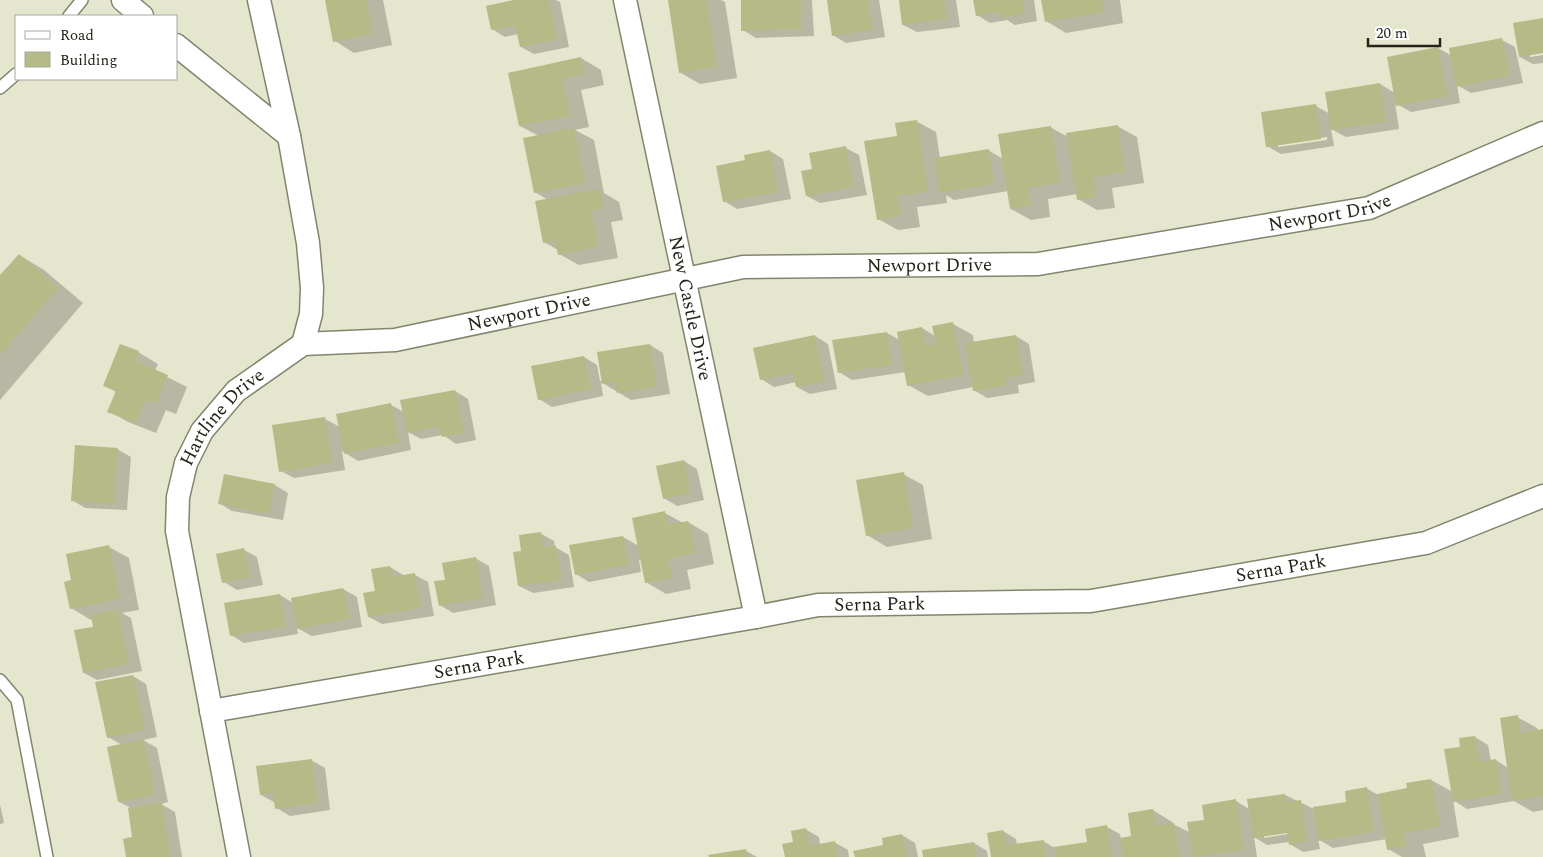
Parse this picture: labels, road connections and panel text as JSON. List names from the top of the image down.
{
  "streets": {
    "street": [
      "Newport Drive",
      "New Castle Drive",
      "Hartline Drive",
      "Serna Park"
    ]
  },
  "crossings": [
    ["Newport Drive", "New Castle Drive"],
    ["Newport Drive", "Hartline Drive"],
    ["New Castle Drive", "Serna Park"],
    ["Hartline Drive", "Serna Park"]
  ],
  "legend": ["Road", "Building"],
  "scale_bar": "20 m"
}
